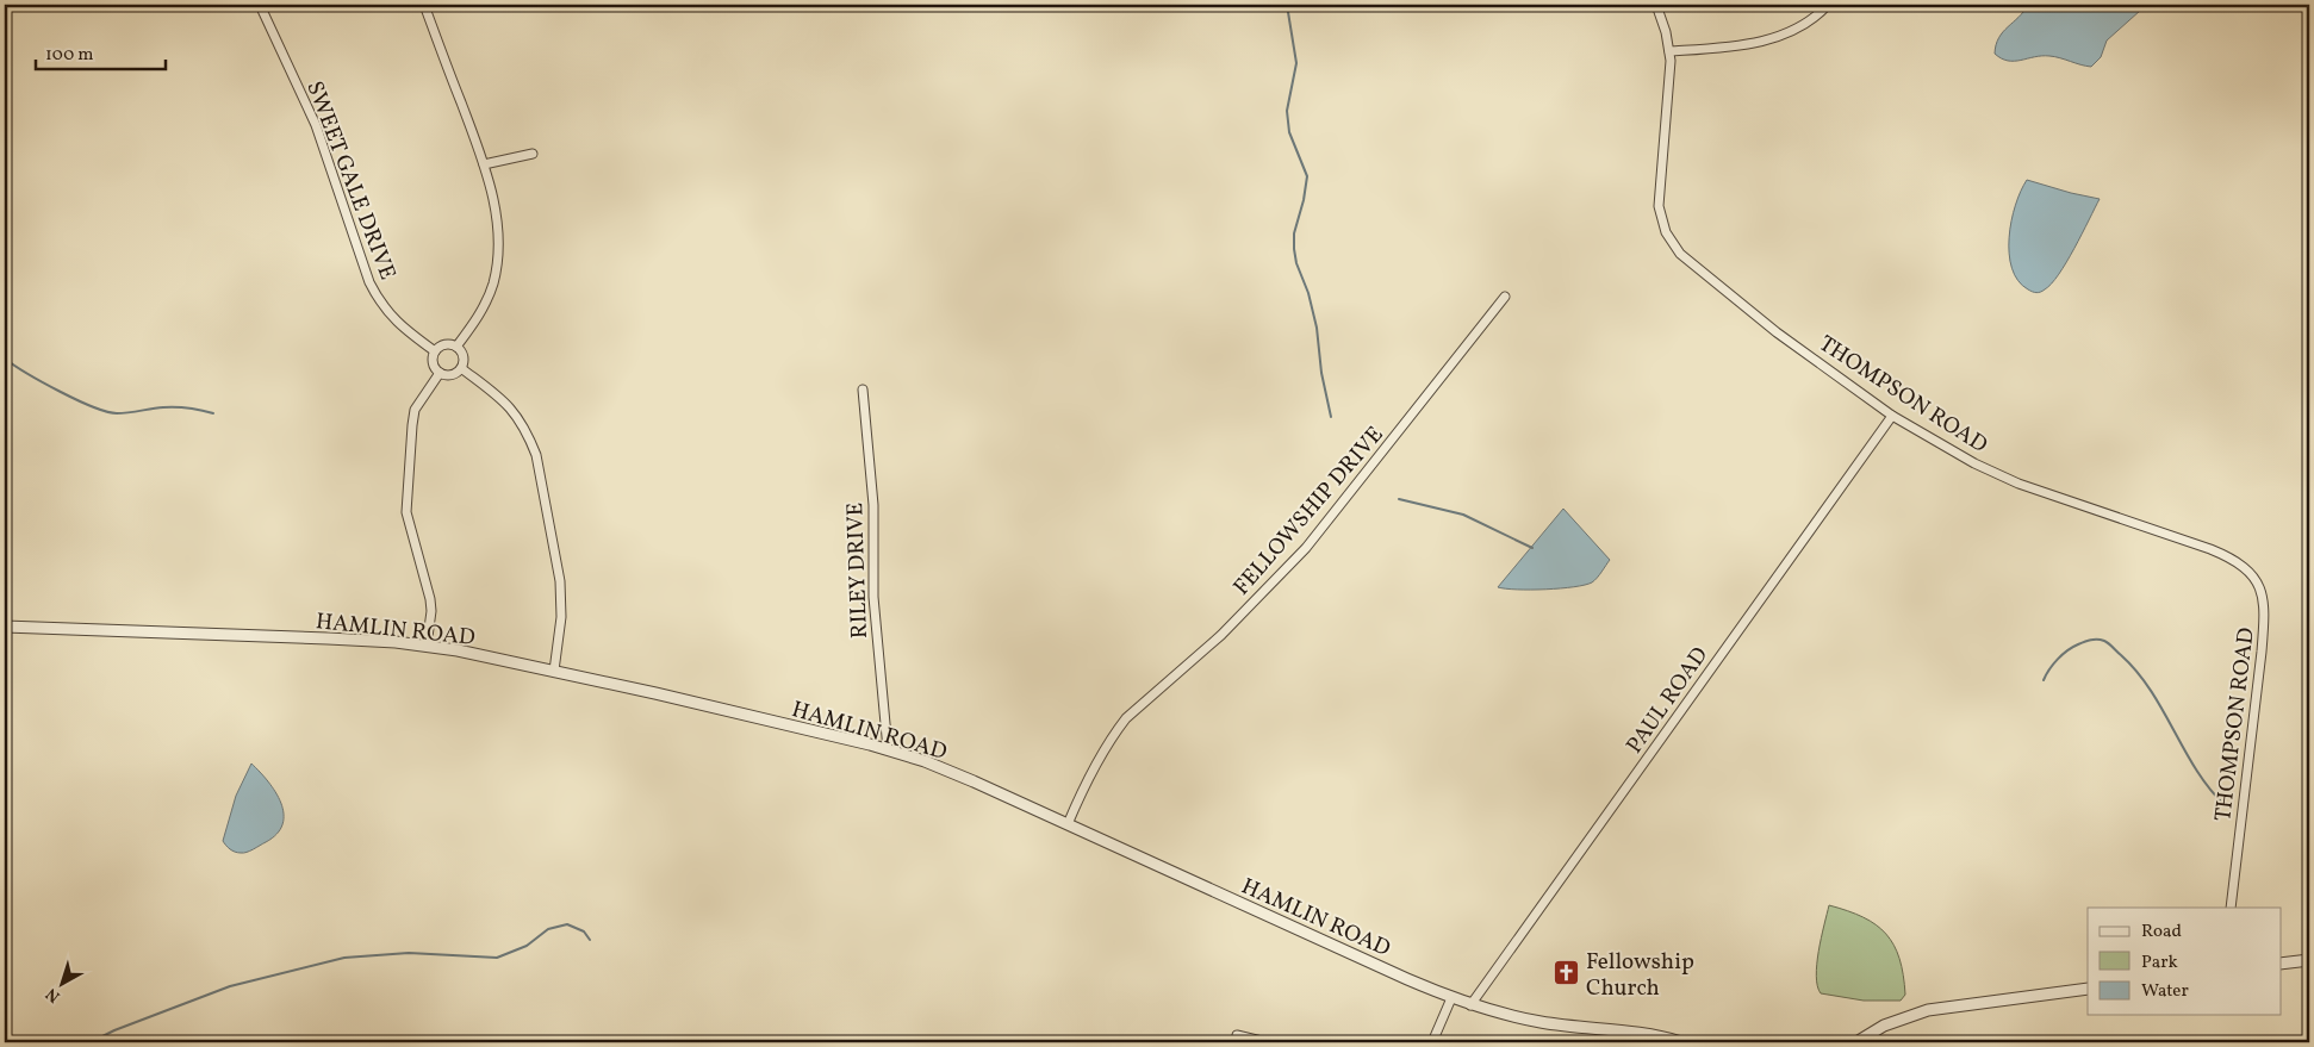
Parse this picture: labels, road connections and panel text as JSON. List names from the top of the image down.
{
  "streets": {
    "street": [
      "SWEET GALE DRIVE",
      "THOMPSON ROAD",
      "FELLOWSHIP DRIVE",
      "RILEY DRIVE",
      "HAMLIN ROAD",
      "PAUL ROAD"
    ]
  },
  "crossings": [
    ["THOMPSON ROAD", "PAUL ROAD"],
    ["FELLOWSHIP DRIVE", "HAMLIN ROAD"],
    ["RILEY DRIVE", "HAMLIN ROAD"],
    ["HAMLIN ROAD", "PAUL ROAD"]
  ],
  "places": {
    "church": ["Fellowship Church"]
  },
  "legend": ["Road", "Park", "Water"],
  "scale_bar": "100 m",
  "north": "bottom left"
}
